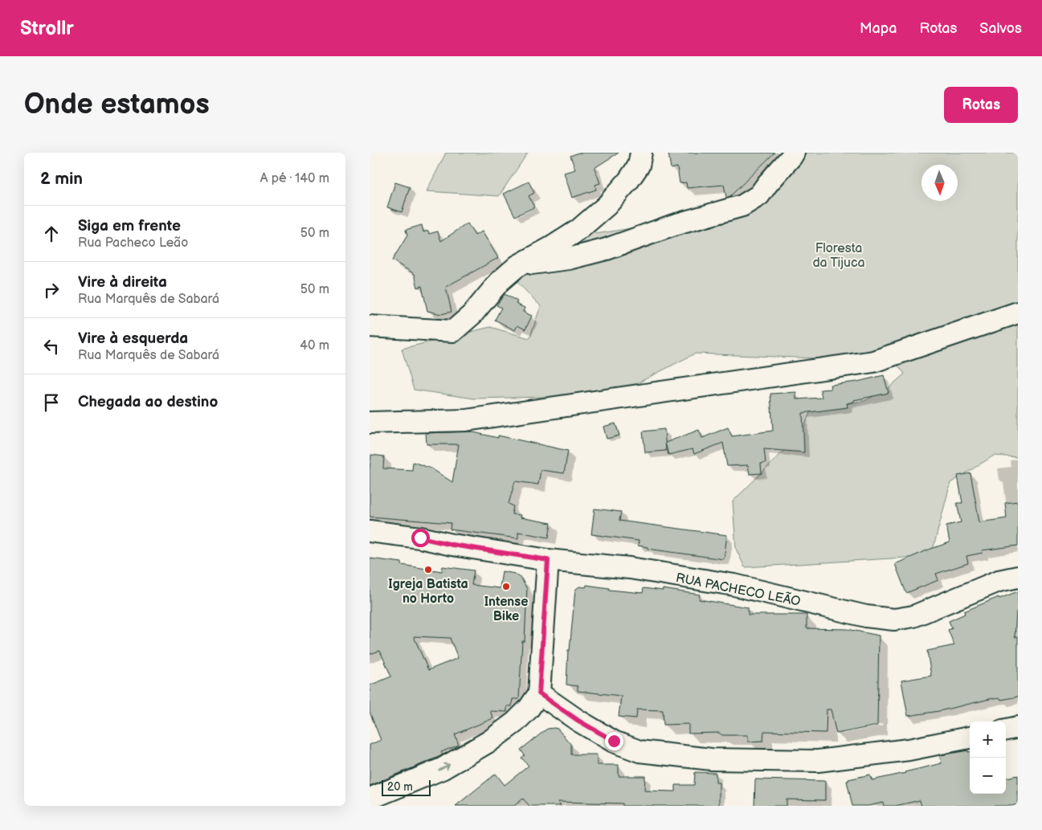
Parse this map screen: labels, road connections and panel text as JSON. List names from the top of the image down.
{
  "streets": {
    "street": ["RUA PACHECO LEÃO"]
  },
  "parks": ["Floresta da Tijuca"],
  "places": ["Igreja Batista no Horto", "Intense Bike"],
  "scale_bar": "20 m",
  "north": "bottom",
  "page": {
    "header": "Strollr",
    "nav": ["Mapa", "Rotas", "Salvos"],
    "buttons": "Rotas",
    "title": "Onde estamos",
    "heading": ["2 min", "A pé · 140 m"],
    "list": [
      ["Siga em frente", "Rua Pacheco Leão", "50 m"],
      ["Vire à direita", "Rua Marquês de Sabará", "50 m"],
      ["Vire à esquerda", "Rua Marquês de Sabará", "40 m"],
      "Chegada ao destino"
    ],
    "map_buttons": ["+", "−"],
    "scale": "20 m"
  }
}
